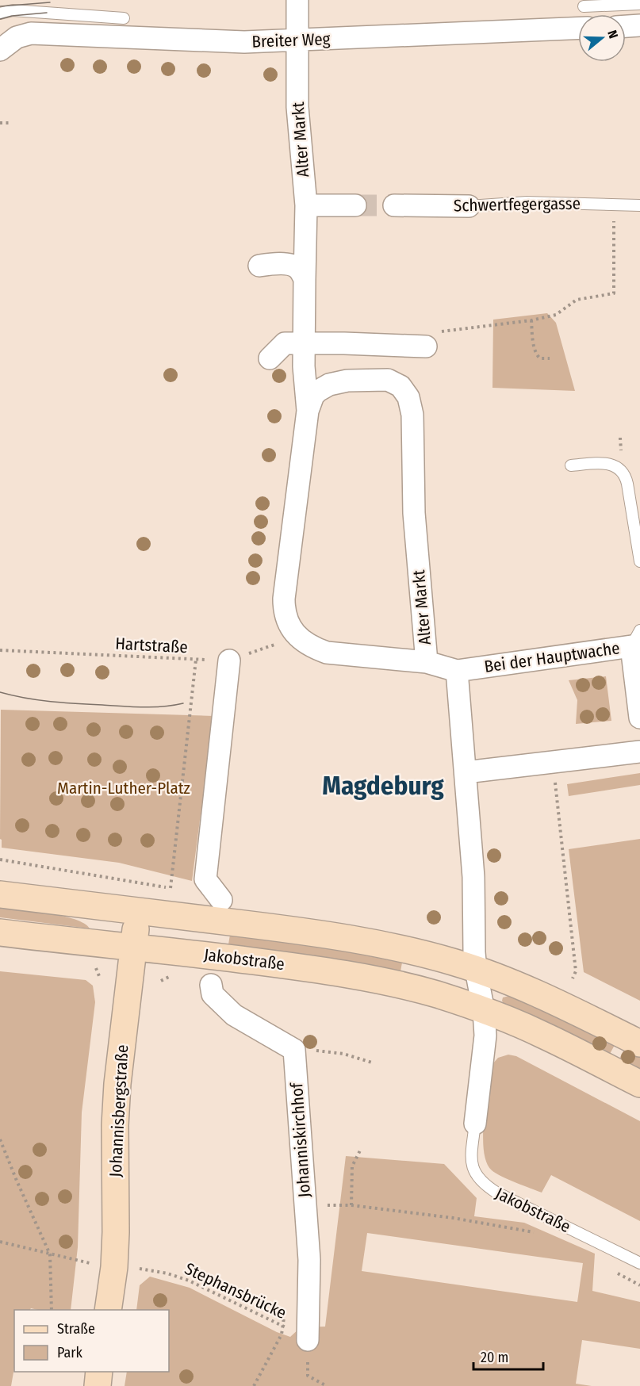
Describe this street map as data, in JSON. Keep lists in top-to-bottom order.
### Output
{
  "streets": {
    "street": [
      "Breiter Weg",
      "Alter Markt",
      "Schwertfegergasse",
      "Bei der Hauptwache",
      "Jakobstraße",
      "Johannisbergstraße",
      "Johanniskirchhof"
    ],
    "path": ["Hartstraße", "Stephansbrücke"]
  },
  "crossings": [
    ["Breiter Weg", "Alter Markt"],
    ["Alter Markt", "Hartstraße"],
    ["Alter Markt", "Bei der Hauptwache"],
    ["Jakobstraße", "Johannisbergstraße"]
  ],
  "districts": ["Magdeburg"],
  "parks": ["Martin-Luther-Platz"],
  "legend": ["Straße", "Park"],
  "scale_bar": "20 m",
  "north": "right"
}
